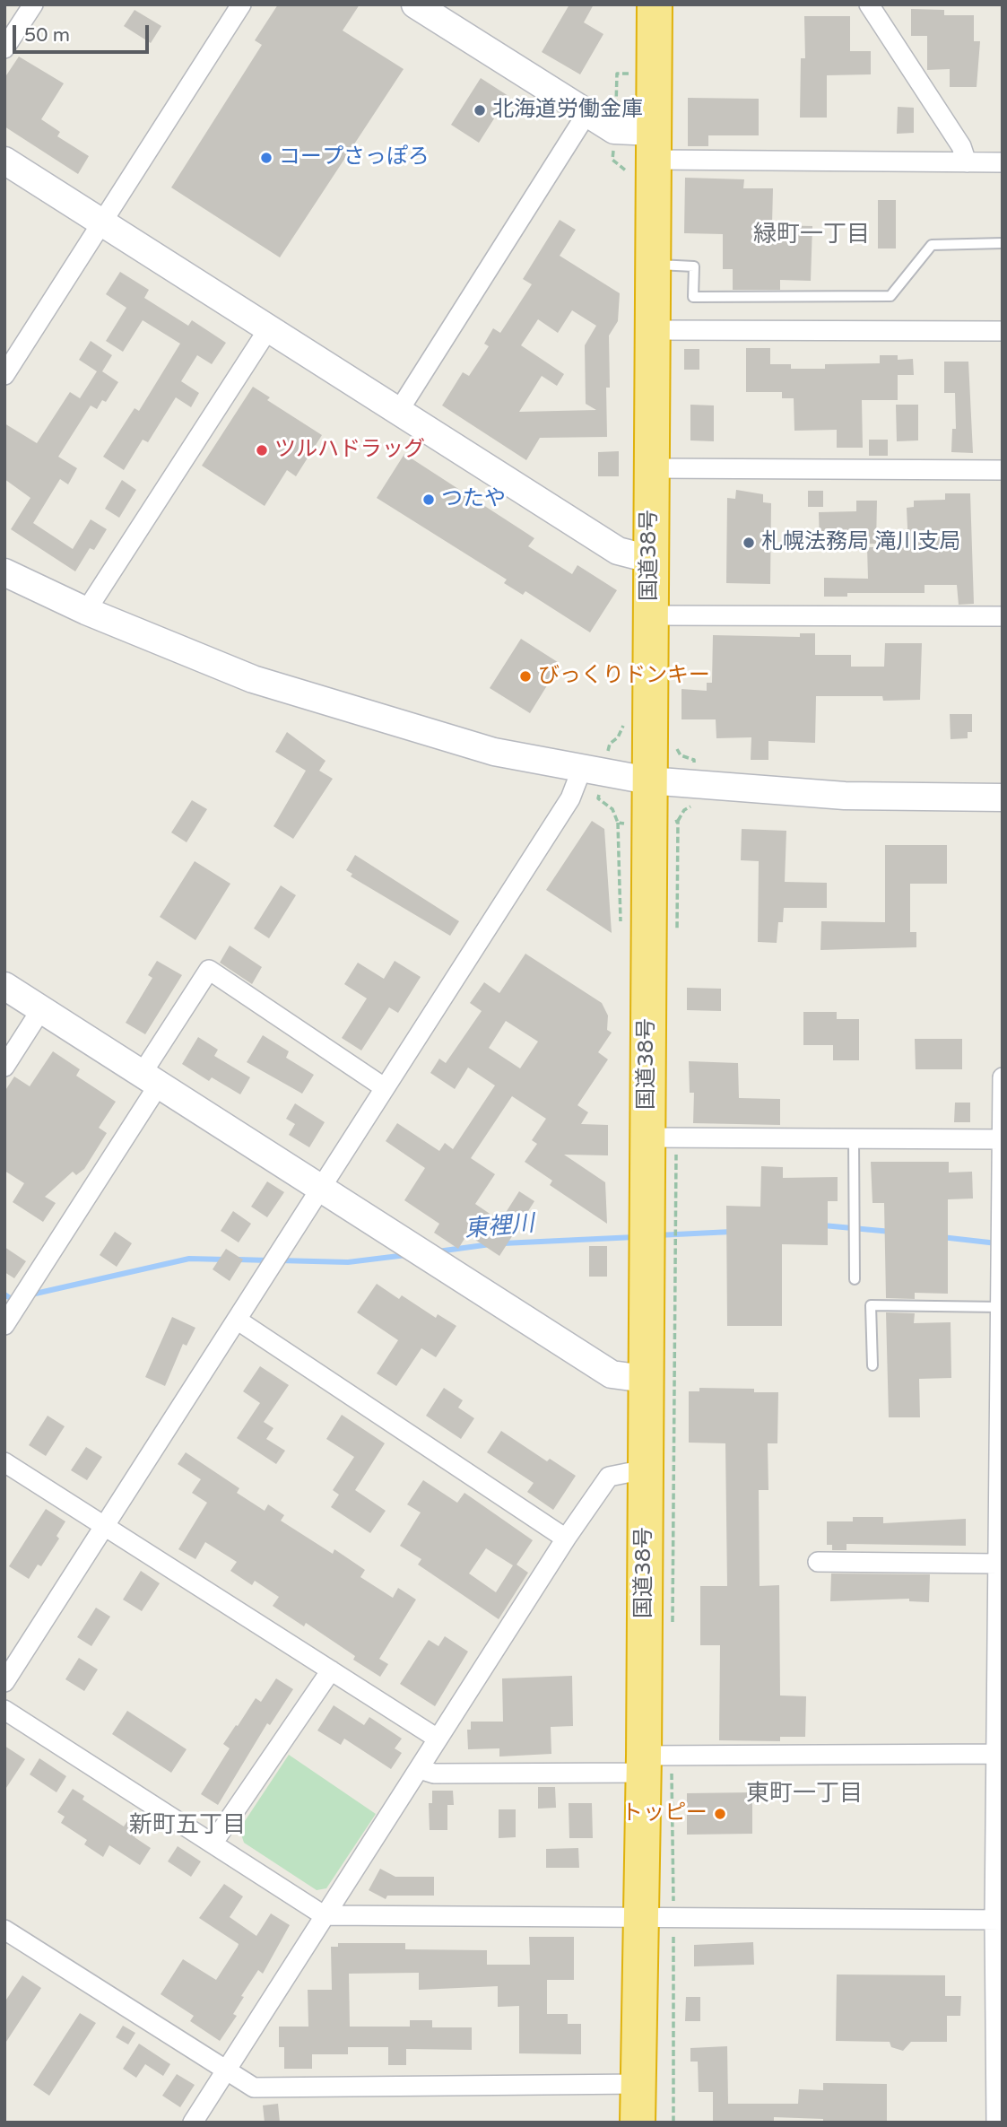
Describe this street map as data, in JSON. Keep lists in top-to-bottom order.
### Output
{
  "streets": {
    "highway": ["国道38号"]
  },
  "districts": ["緑町一丁目", "東町一丁目", "新町五丁目"],
  "water": ["東裡川"],
  "places": [
    "北海道労働金庫",
    "コープさっぽろ",
    "ツルハドラッグ",
    "つたや",
    "札幌法務局 滝川支局",
    "びっくりドンキー",
    "トッピー"
  ],
  "scale_bar": "50 m"
}
